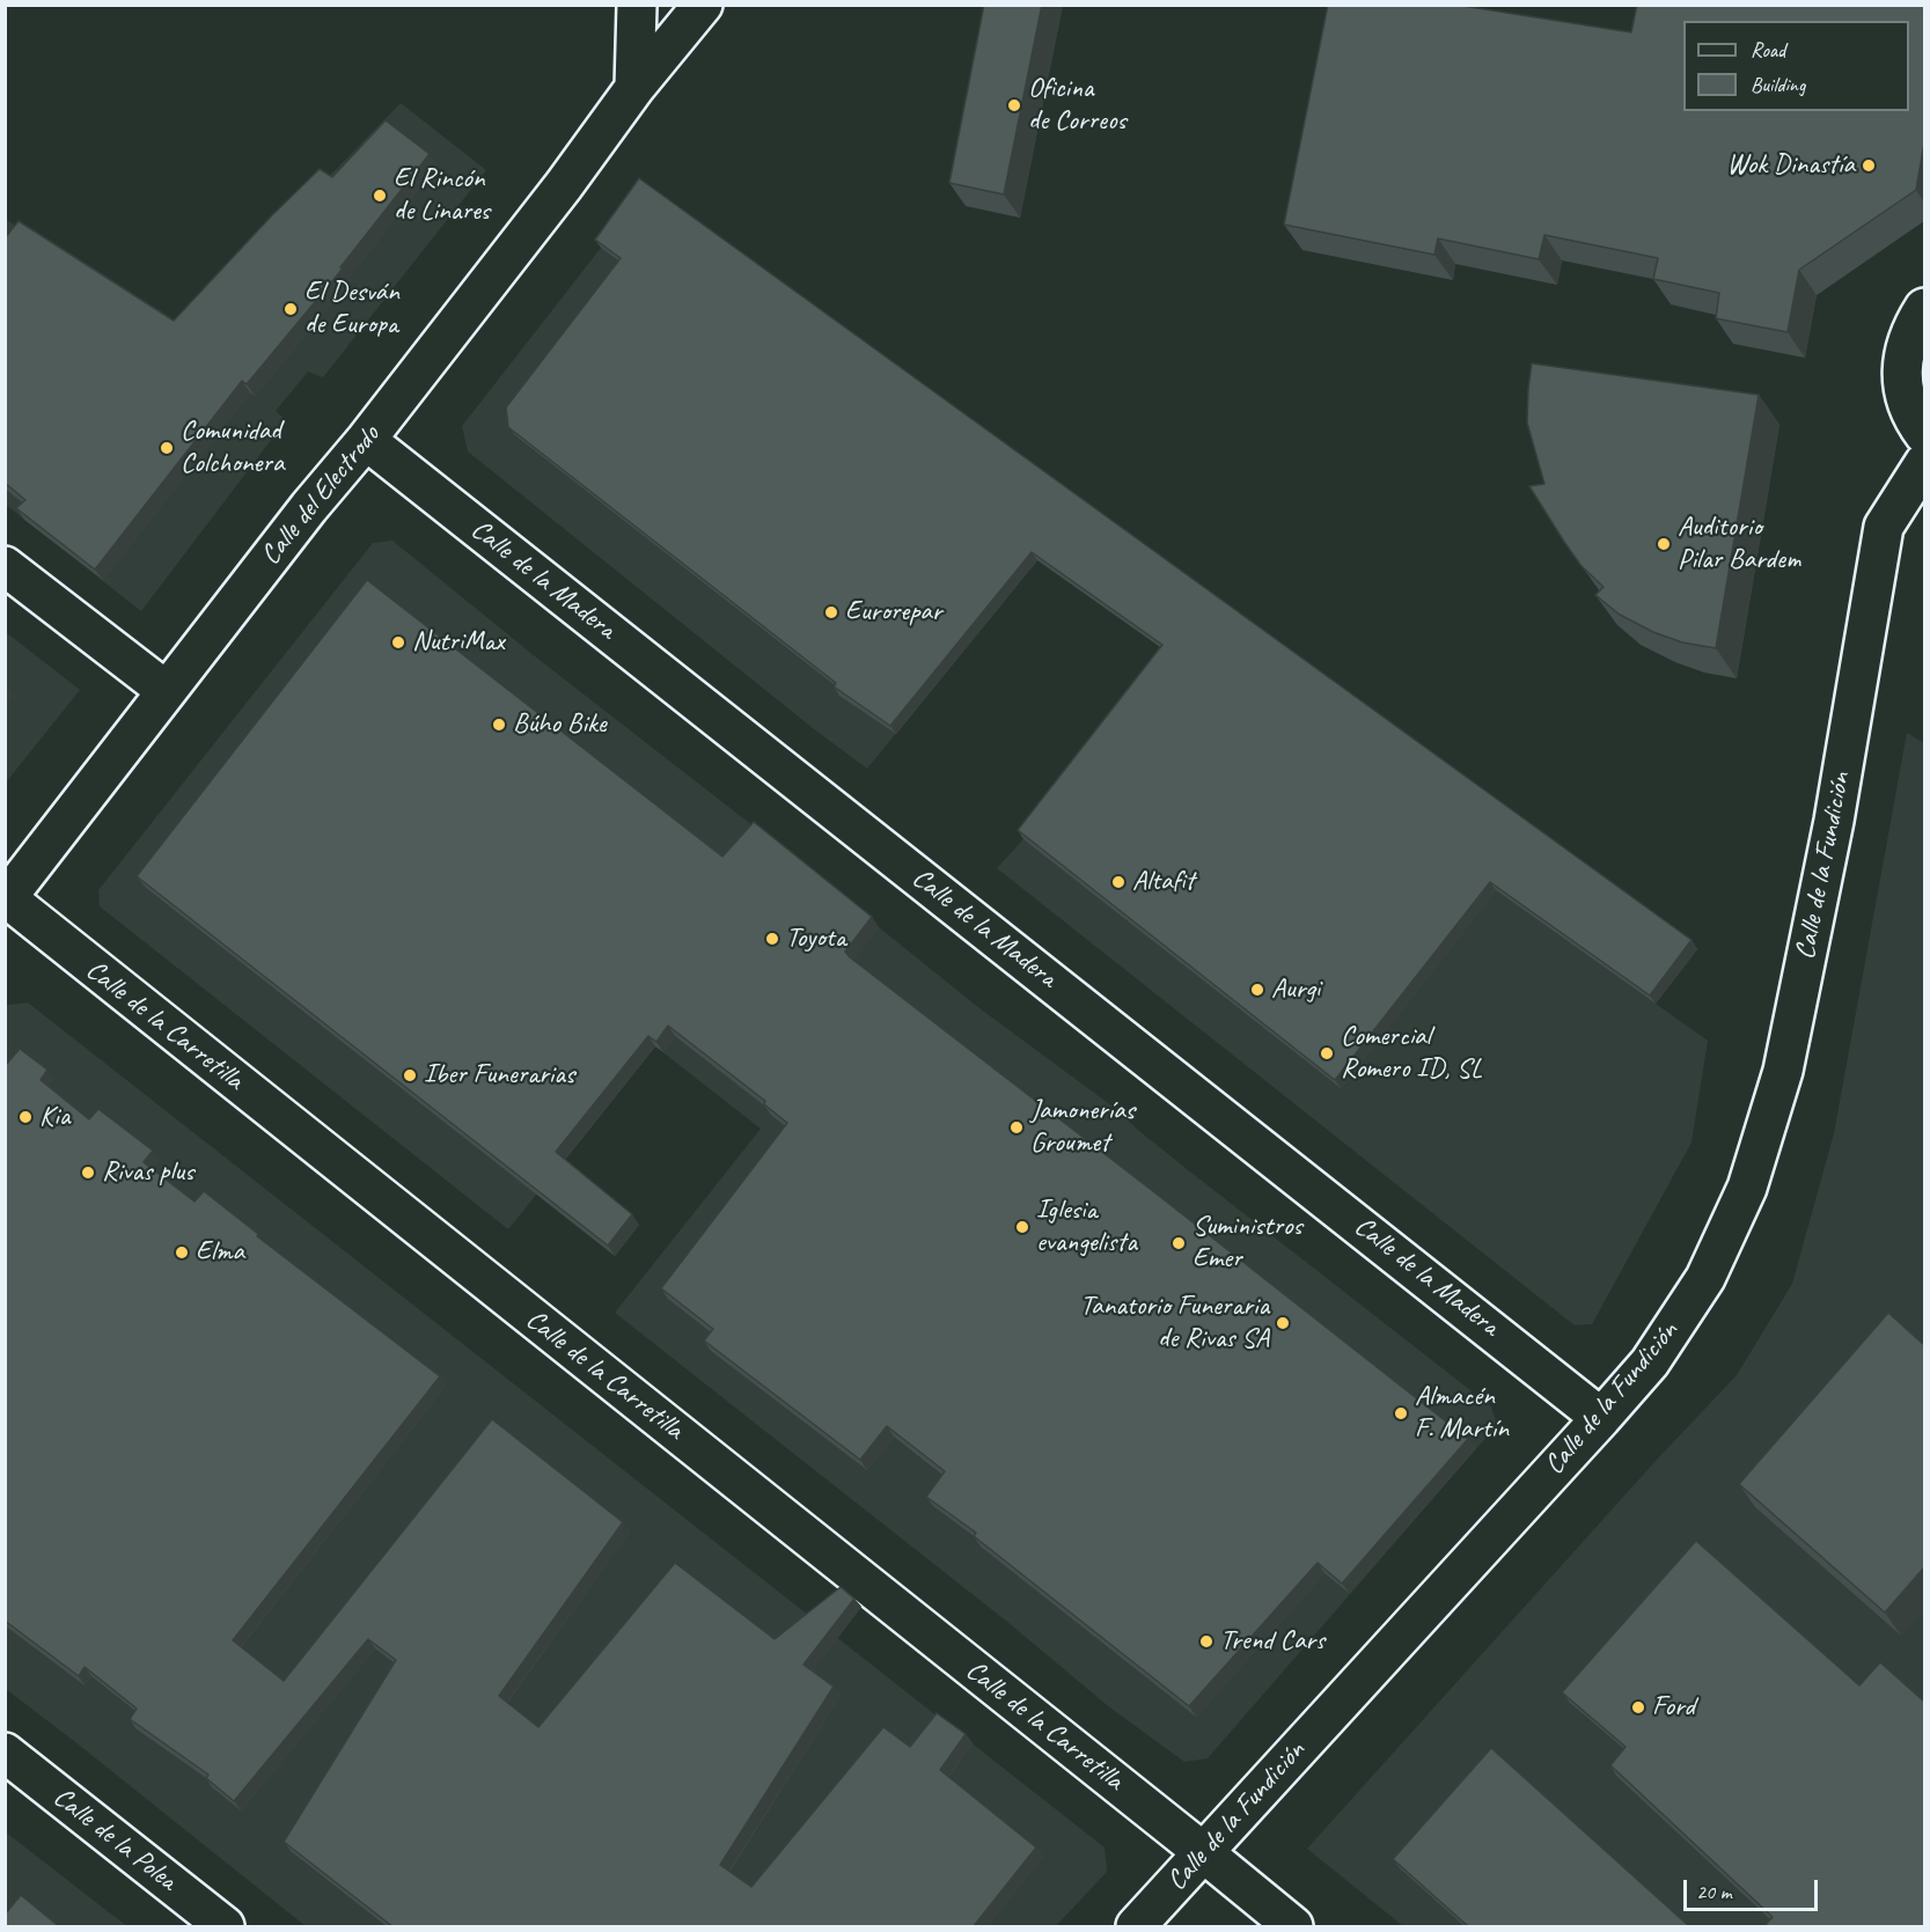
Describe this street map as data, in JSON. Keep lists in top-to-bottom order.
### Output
{
  "streets": {
    "street": [
      "Calle del Electrodo",
      "Calle de la Madera",
      "Calle de la Fundición",
      "Calle de la Carretilla",
      "Calle de la Polea"
    ]
  },
  "crossings": [
    ["Calle del Electrodo", "Calle de la Madera"],
    ["Calle del Electrodo", "Calle de la Carretilla"],
    ["Calle de la Madera", "Calle de la Fundición"],
    ["Calle de la Fundición", "Calle de la Carretilla"]
  ],
  "places": [
    "Oficina de Correos",
    "Wok Dinastía",
    "El Rincón de Linares",
    "El Desván de Europa",
    "Comunidad Colchonera",
    "Auditorio Pilar Bardem",
    "Eurorepar",
    "NutriMax",
    "Búho Bike",
    "Altafit",
    "Toyota",
    "Aurgi",
    "Comercial Romero ID, SL",
    "Iber Funerarias",
    "Kia",
    "Jamonerías Groumet",
    "Rivas plus",
    "Iglesia evangelista",
    "Suministros Emer",
    "Elma",
    "Tanatorio Funeraria de Rivas SA",
    "Almacén F. Martín",
    "Trend Cars",
    "Ford"
  ],
  "legend": ["Road", "Building"],
  "scale_bar": "20 m"
}
